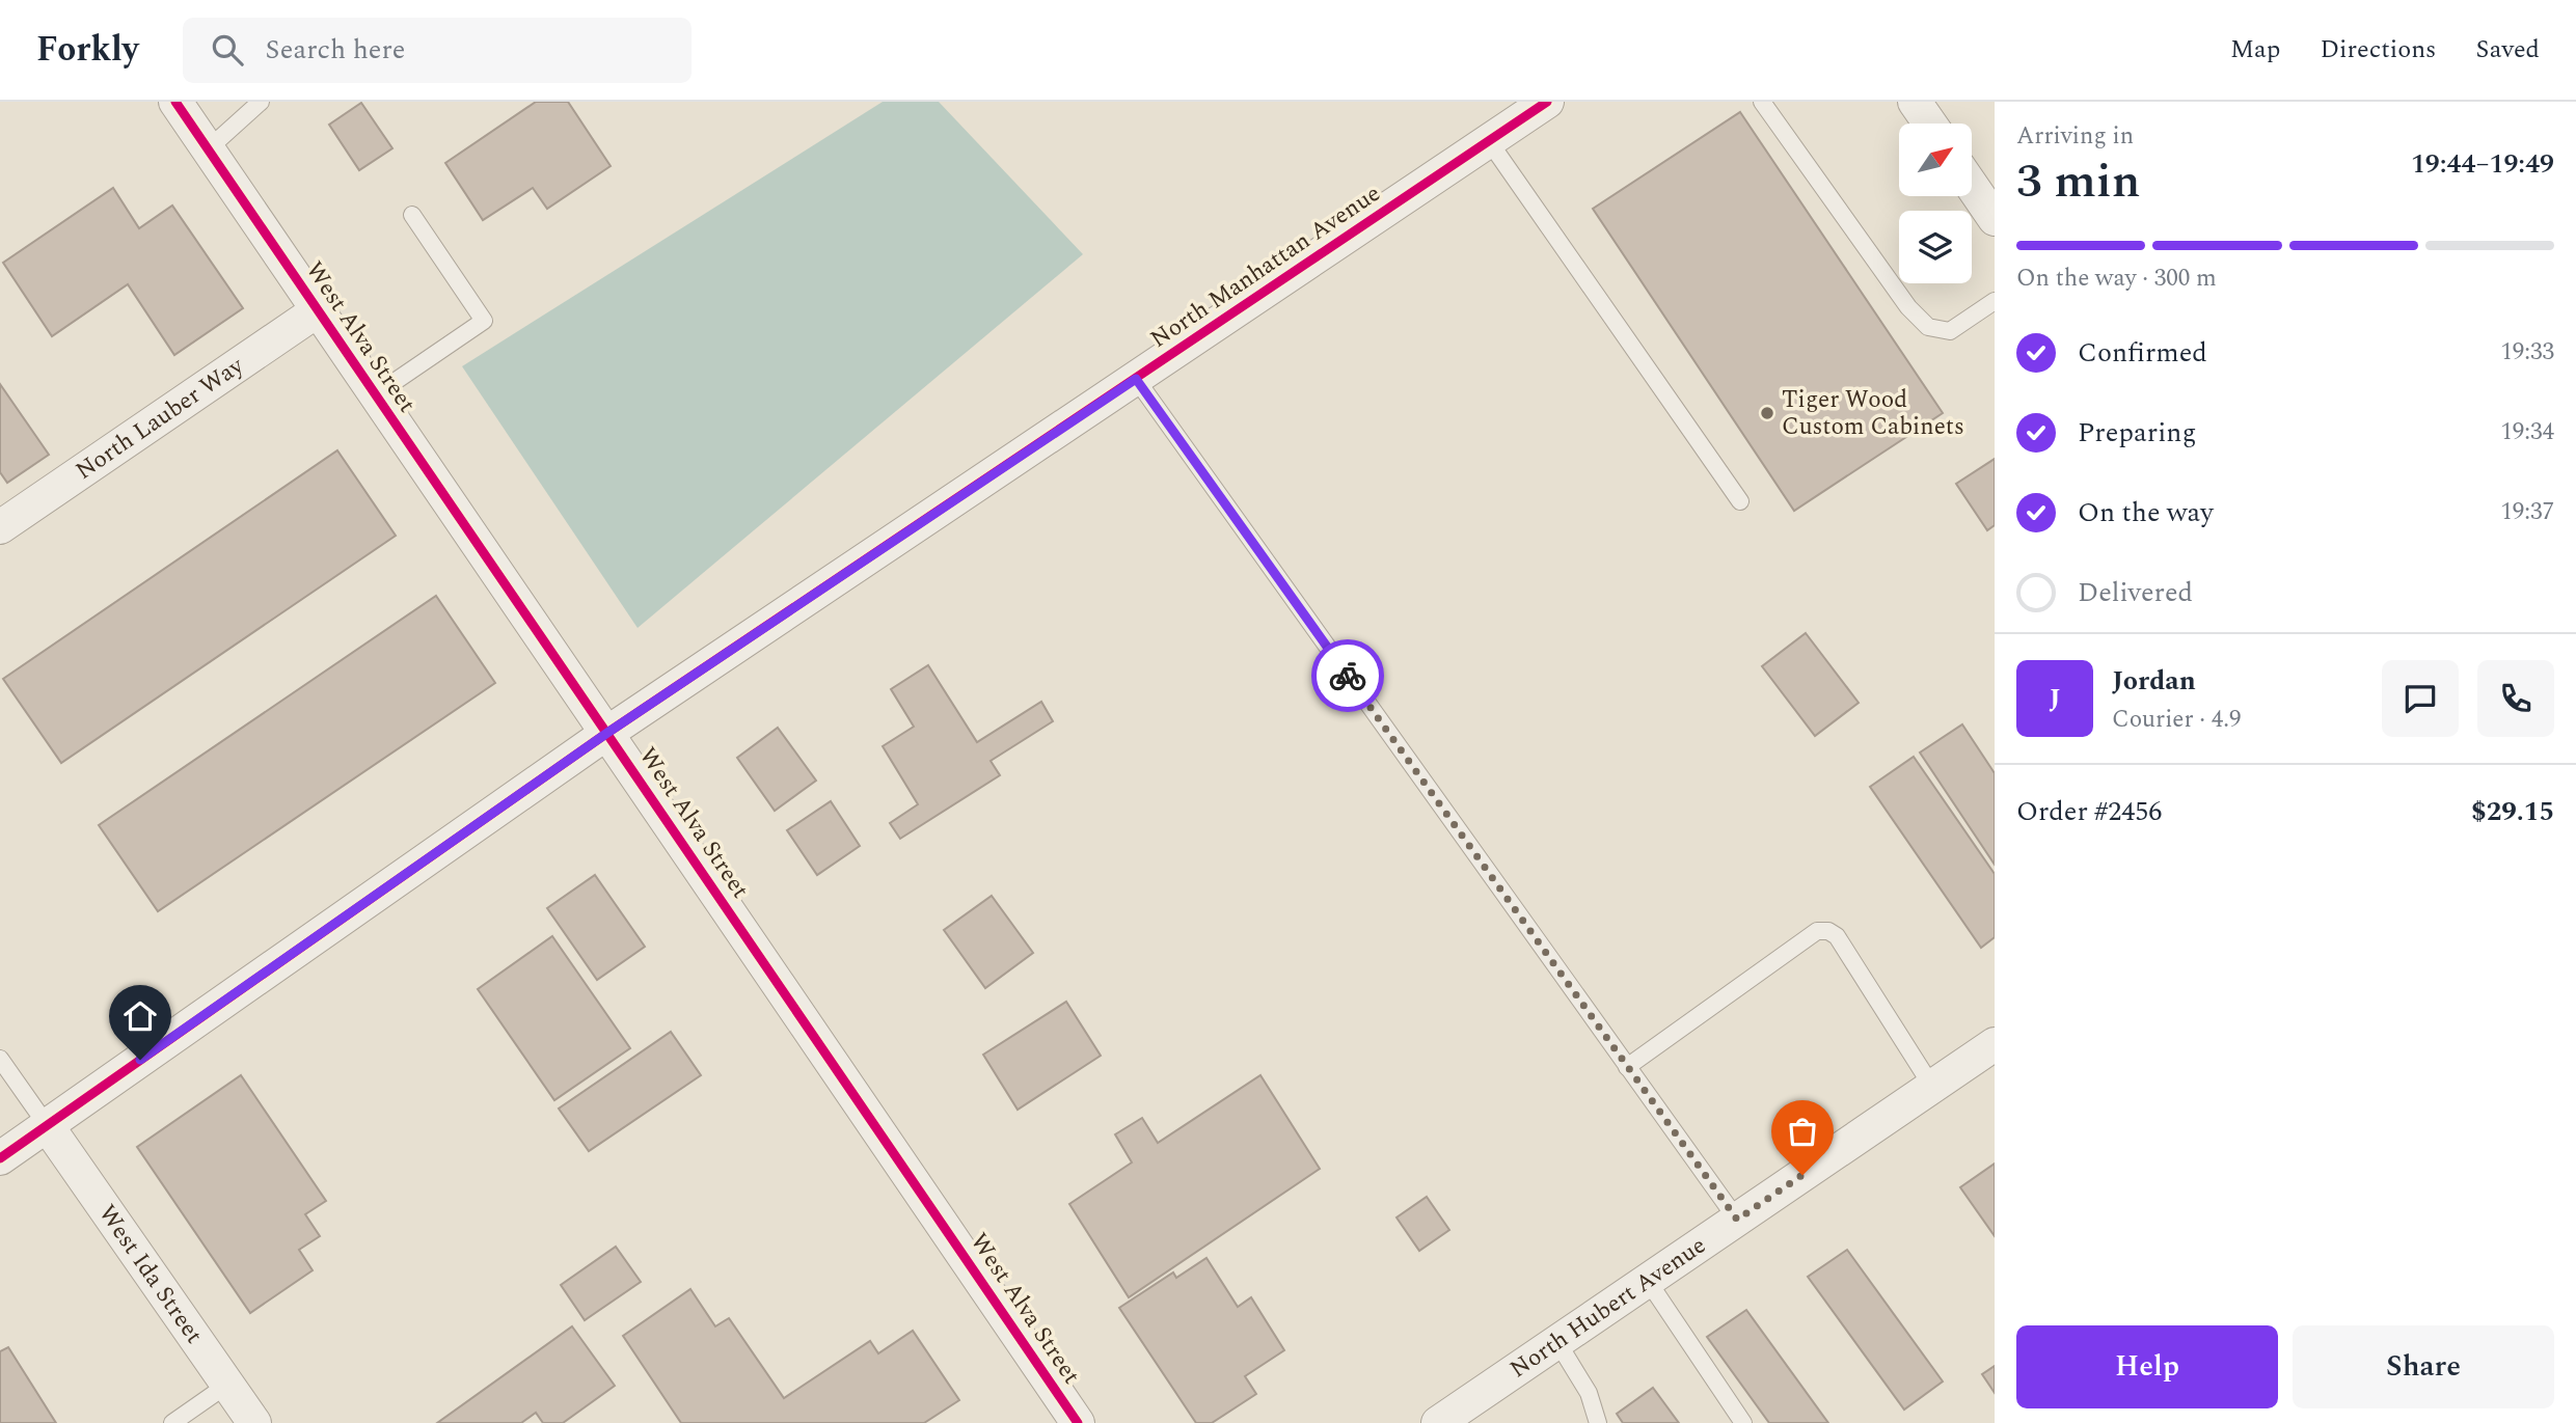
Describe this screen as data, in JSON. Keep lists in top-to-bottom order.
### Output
{
  "streets": {
    "street": [
      "North Manhattan Avenue",
      "West Alva Street",
      "North Lauber Way",
      "West Ida Street",
      "North Hubert Avenue"
    ]
  },
  "crossings": [
    ["North Manhattan Avenue", "West Alva Street"],
    ["North Manhattan Avenue", "West Ida Street"],
    ["West Alva Street", "North Lauber Way"]
  ],
  "places": ["Tiger Wood Custom Cabinets"],
  "north": "top right",
  "page": {
    "header": "Forkly",
    "search": "Search here",
    "nav": ["Map", "Directions", "Saved"],
    "heading": ["3 min", "Arriving in", "19:44–19:49"],
    "panel": [
      "Jordan",
      "Courier · 4.9",
      "Order #2456",
      "$29.15"
    ],
    "bar": "On the way · 300 m",
    "list": [
      ["Confirmed", "19:33"],
      ["Preparing", "19:34"],
      ["On the way", "19:37"],
      "Delivered"
    ],
    "round": "J",
    "buttons": ["Help", "Share"]
  }
}
